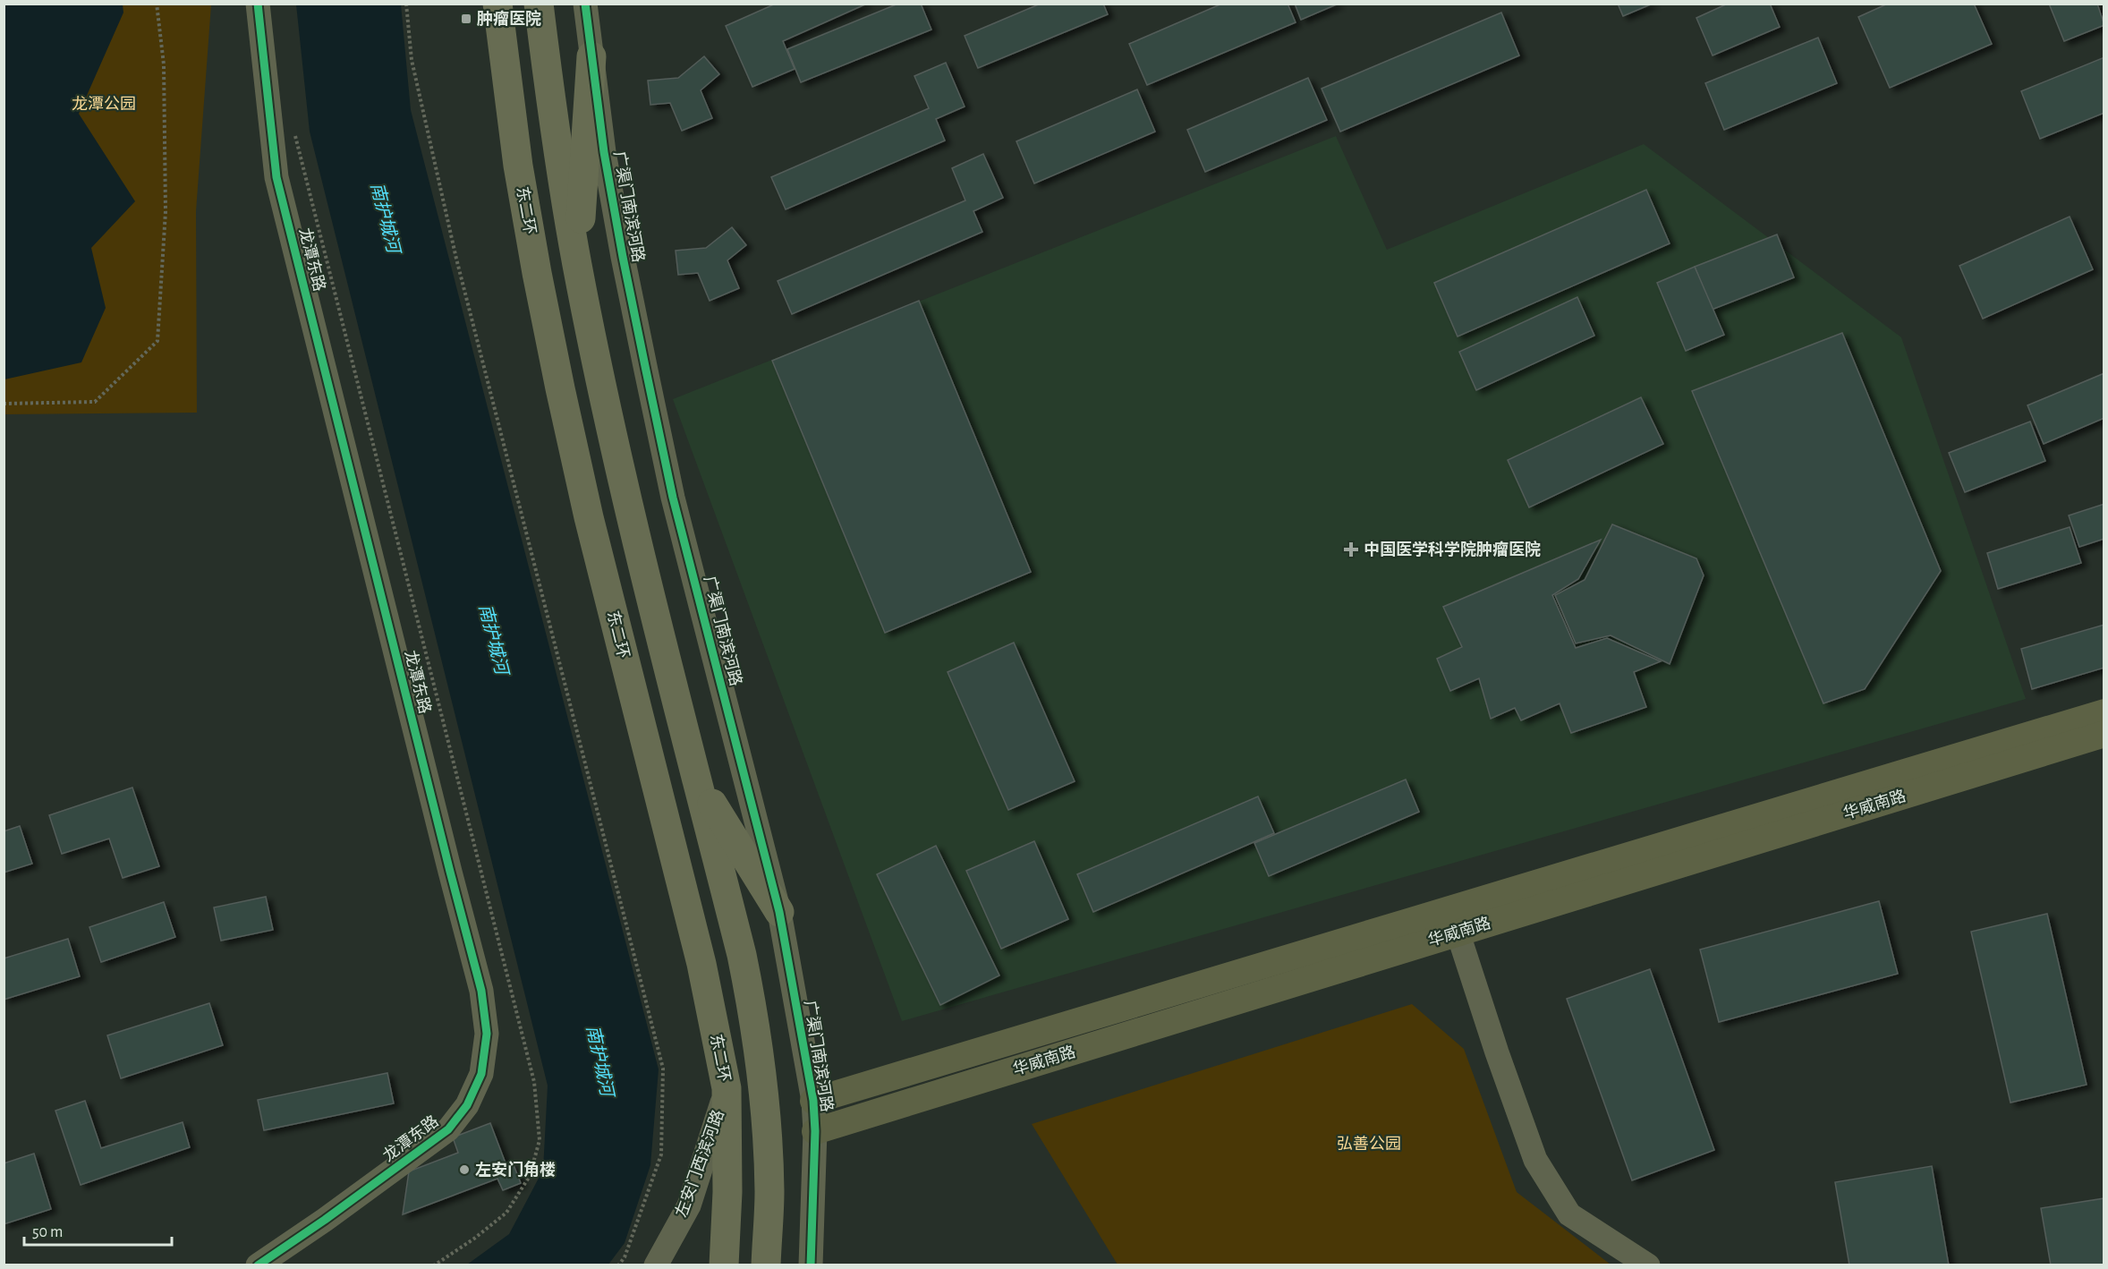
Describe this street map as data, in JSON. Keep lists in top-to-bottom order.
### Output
{
  "streets": {
    "highway": ["东二环"],
    "main road": ["华威南路"],
    "street": ["广渠门南滨河路", "龙潭东路", "左安门西滨河路"]
  },
  "crossings": [
    ["广渠门南滨河路", "华威南路"],
    ["东二环", "左安门西滨河路"]
  ],
  "water": ["南护城河"],
  "parks": ["龙潭公园", "弘善公园"],
  "places": {
    "transit": ["肿瘤医院"],
    "health": ["中国医学科学院肿瘤医院"],
    "other": ["左安门角楼"]
  },
  "scale_bar": "50 m"
}
